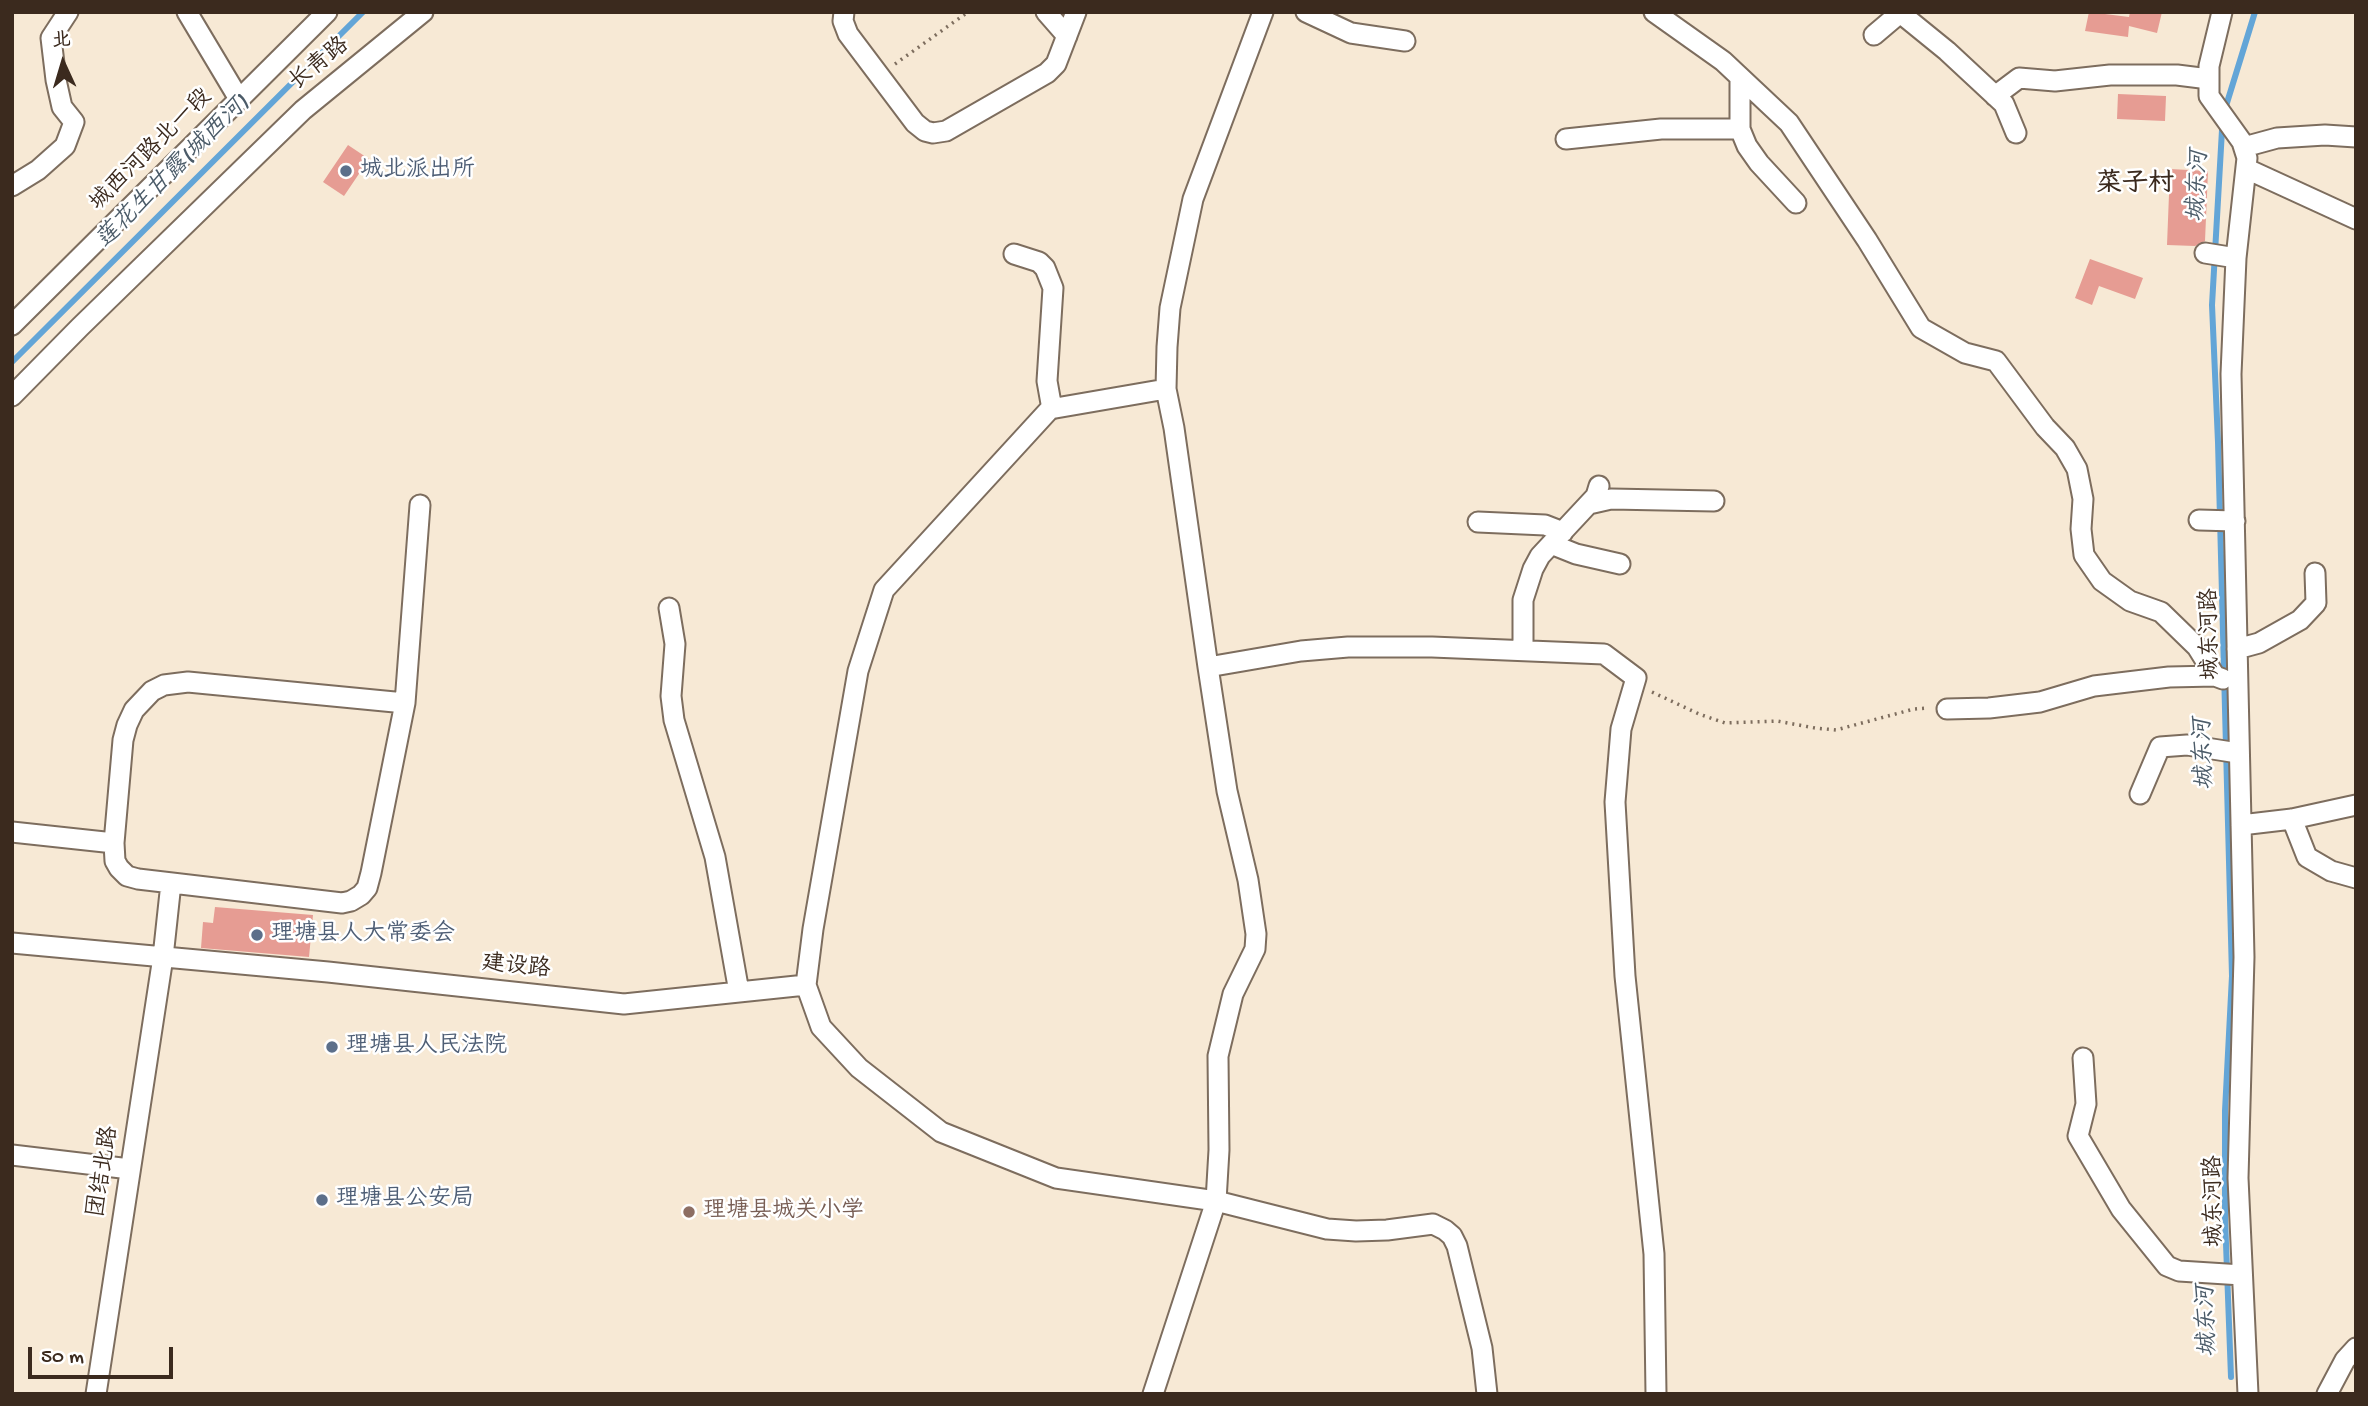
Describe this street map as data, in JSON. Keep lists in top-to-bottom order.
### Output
{
  "streets": {
    "street": [
      "长青路",
      "城西河路北一段",
      "城东河路",
      "建设路",
      "团结北路"
    ]
  },
  "crossings": [
    ["建设路", "团结北路"]
  ],
  "districts": ["菜子村"],
  "water": ["莲花生甘露(城西河)", "城东河"],
  "places": [
    "城北派出所",
    "理塘县人大常委会",
    "理塘县人民法院",
    "理塘县公安局",
    "理塘县城关小学"
  ],
  "scale_bar": "50 m",
  "north": "top"
}
